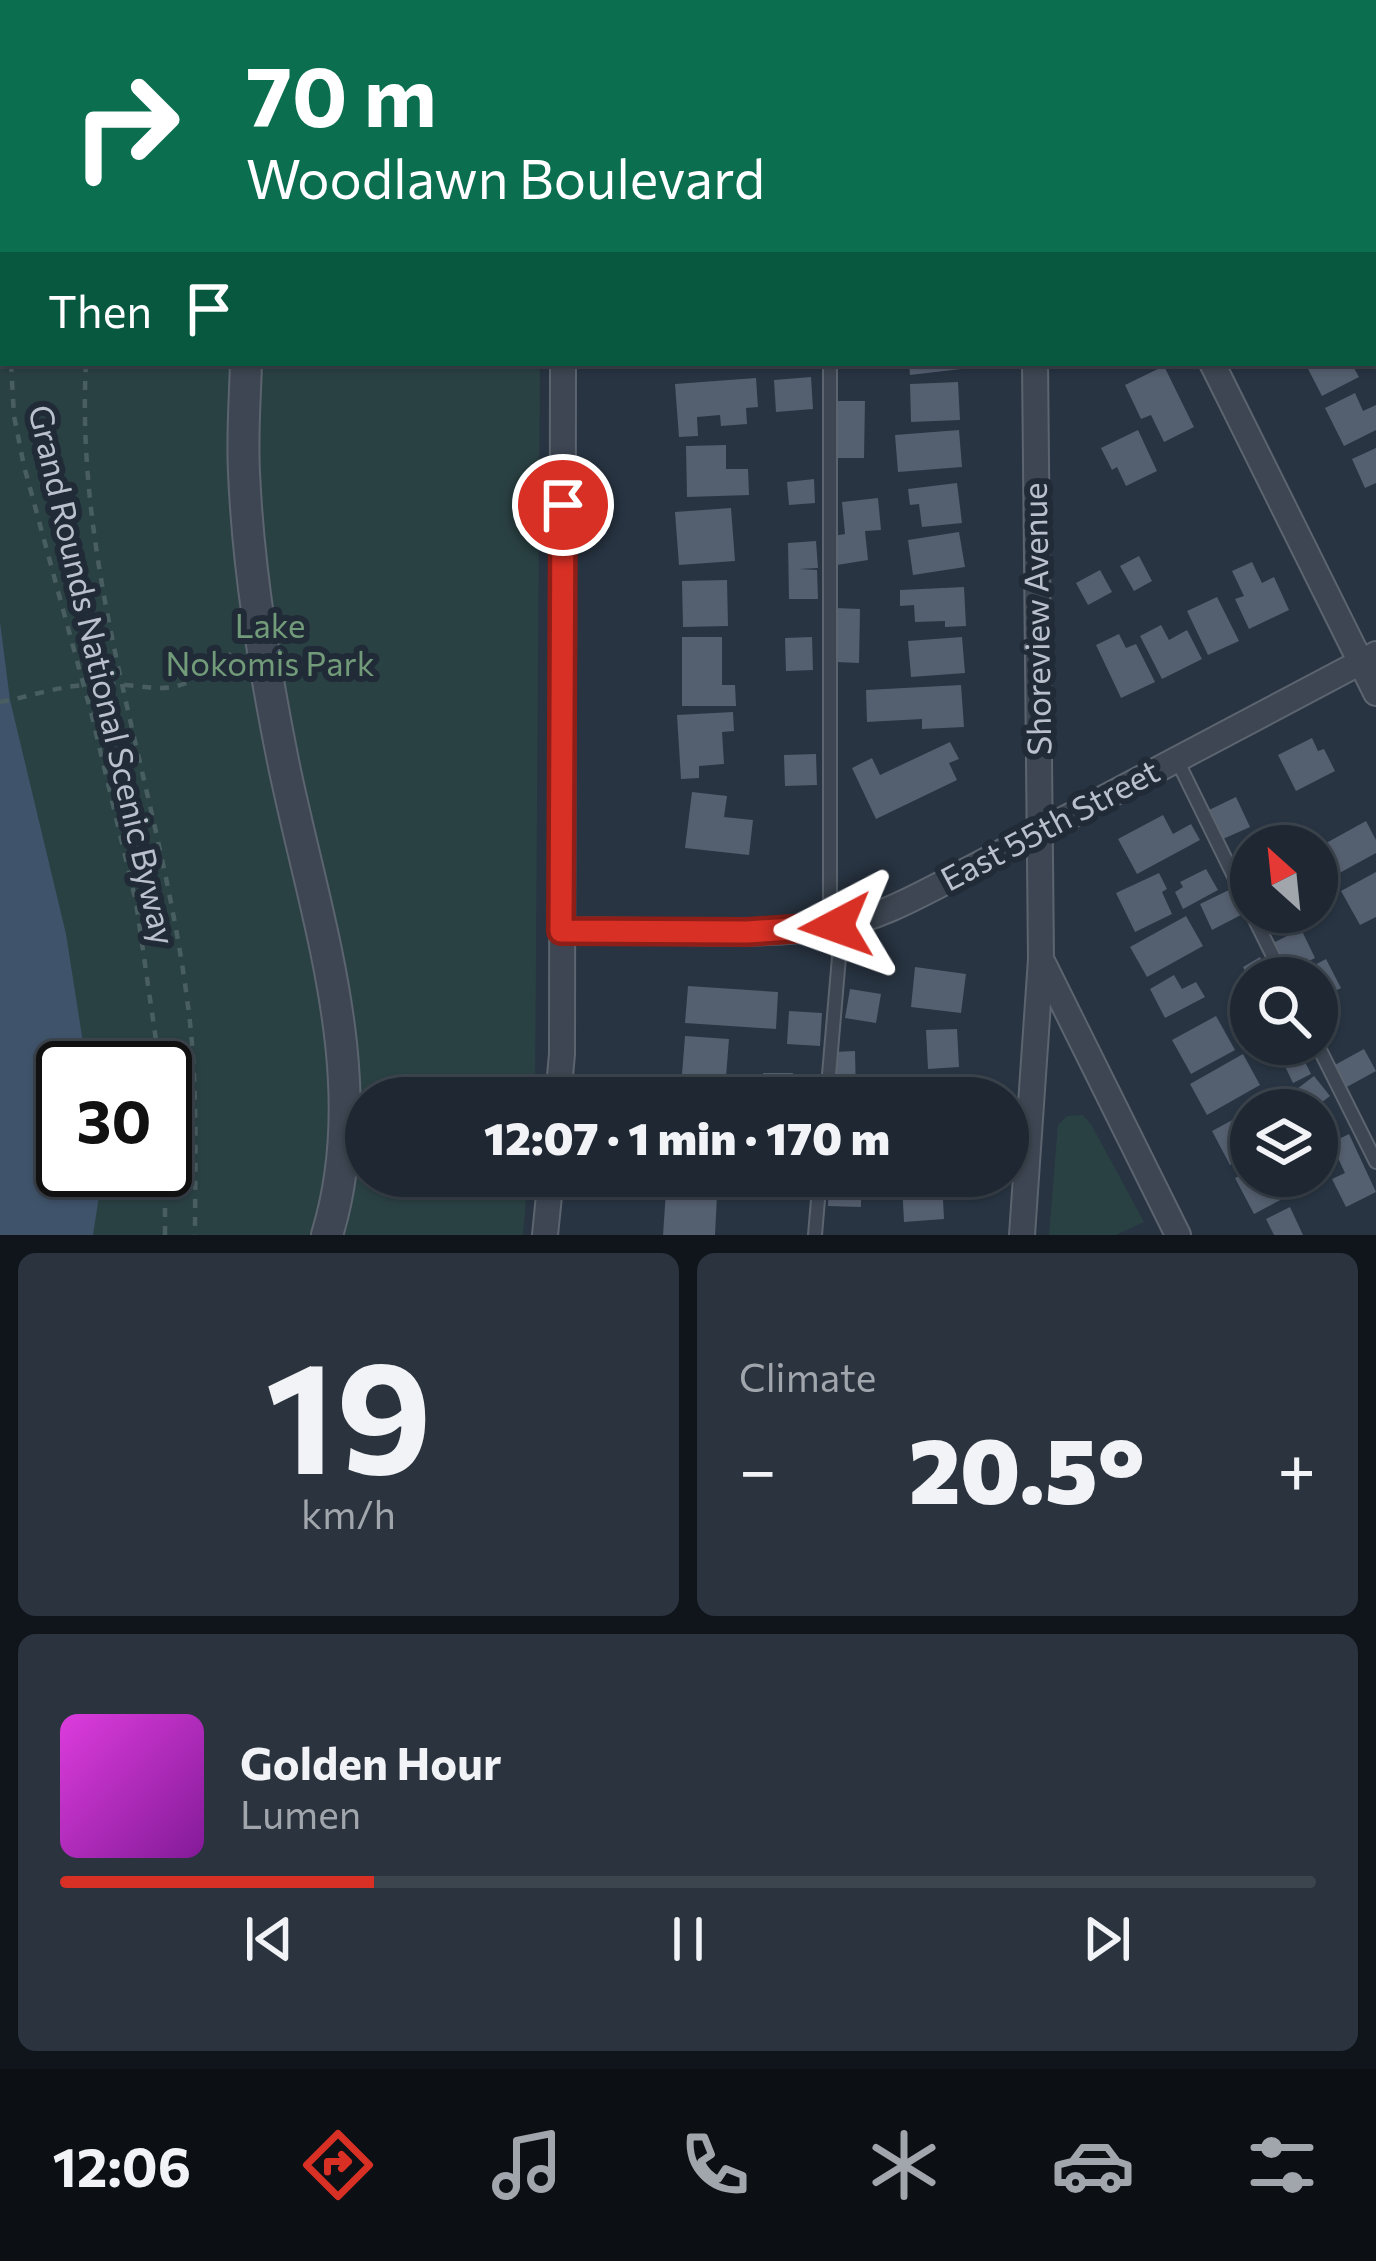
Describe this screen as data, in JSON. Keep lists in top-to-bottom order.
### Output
{
  "streets": {
    "street": ["Shoreview Avenue", "East 55th Street"],
    "path": ["Grand Rounds National Scenic Byway"]
  },
  "crossings": [
    ["Shoreview Avenue", "East 55th Street"]
  ],
  "parks": ["Lake Nokomis Park"],
  "north": "top left",
  "page": {
    "turn": ["70 m", "Woodlawn Boulevard"],
    "then": "Then",
    "limit": "30",
    "trip": "12:07 · 1 min · 170 m",
    "tile": [
      ["19", "km/h"],
      "Climate"
    ],
    "heat": ["−", "20.5°", "+"],
    "song": ["Golden Hour", "Lumen"],
    "tabs": "12:06"
  }
}
